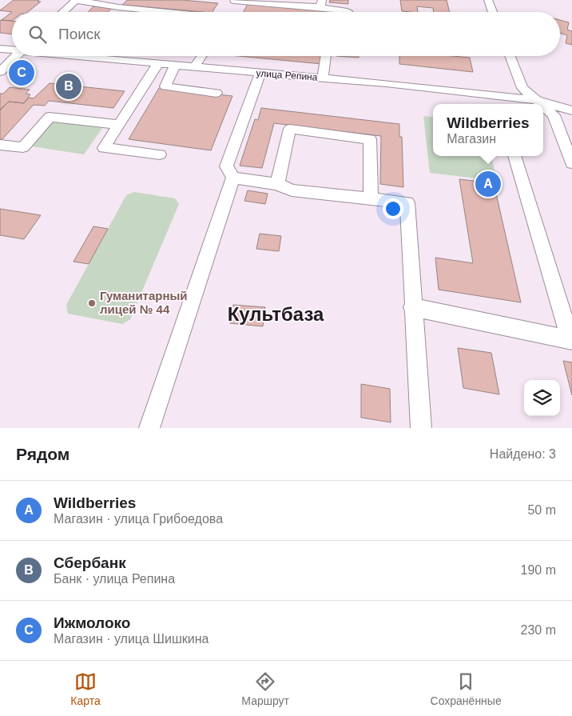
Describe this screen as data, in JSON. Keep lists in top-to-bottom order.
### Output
{
  "streets": {
    "street": ["улица Репина"]
  },
  "districts": ["Культбаза"],
  "places": ["Гуманитарный лицей № 44"],
  "page": {
    "search": "Поиск",
    "pins": ["C", "B", "A"],
    "popup": ["Wildberries", "Магазин"],
    "heading": ["Рядом", "Найдено: 3"],
    "list": [
      {
        "mark": "A",
        "name": "Wildberries",
        "note": "Магазин · улица Грибоедова",
        "value": "50 m"
      },
      {
        "mark": "B",
        "name": "Сбербанк",
        "note": "Банк · улица Репина",
        "value": "190 m"
      },
      {
        "mark": "C",
        "name": "Ижмолоко",
        "note": "Магазин · улица Шишкина",
        "value": "230 m"
      }
    ],
    "nav": ["Карта", "Маршрут", "Сохранённые"]
  }
}
